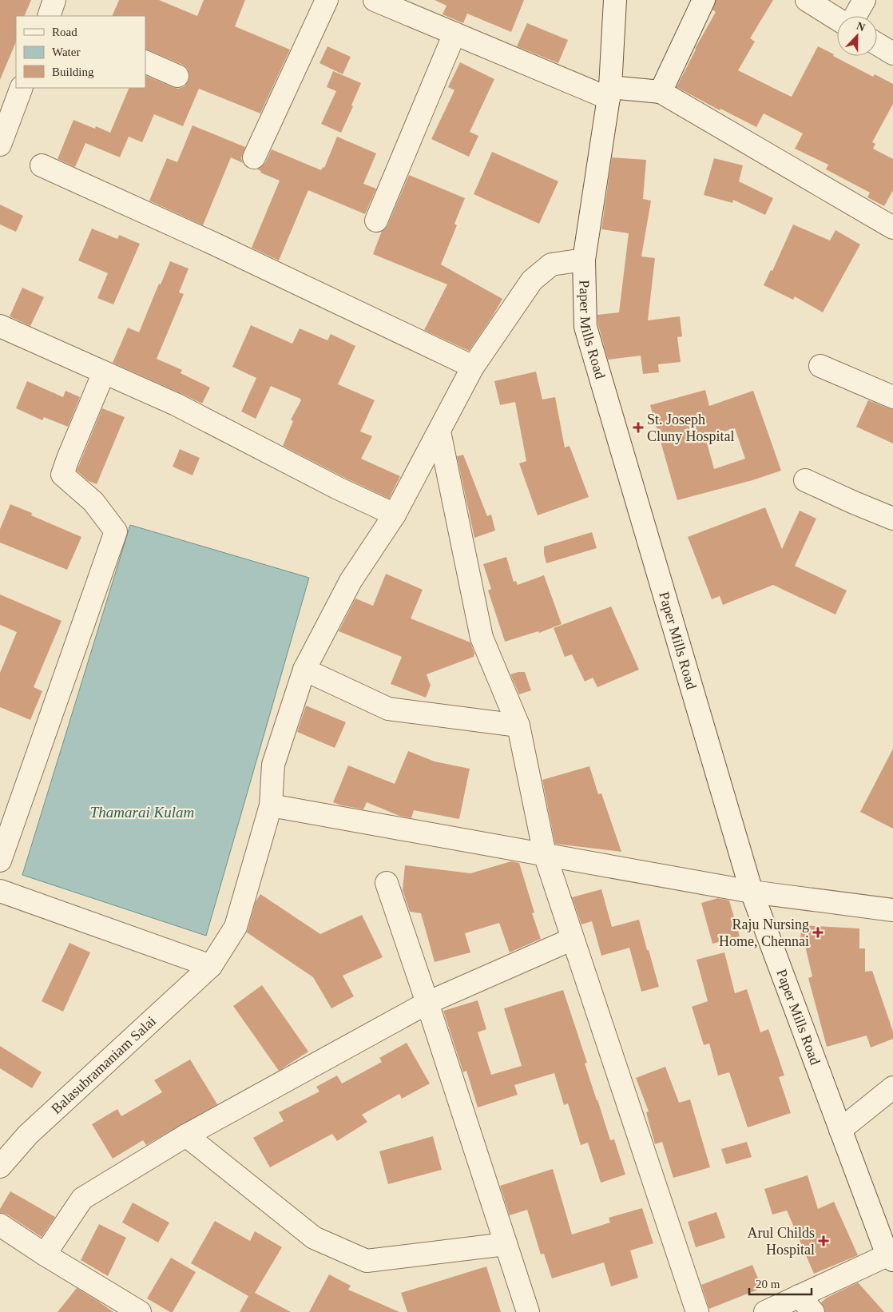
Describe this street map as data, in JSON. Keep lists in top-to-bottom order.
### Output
{
  "streets": {
    "street": ["Paper Mills Road", "Balasubramaniam Salai"]
  },
  "crossings": [
    ["Paper Mills Road", "Balasubramaniam Salai"]
  ],
  "water": ["Thamarai Kulam"],
  "places": {
    "health": ["St. Joseph Cluny Hospital", "Raju Nursing Home, Chennai", "Arul Childs Hospital"]
  },
  "legend": ["Road", "Water", "Building"],
  "scale_bar": "20 m",
  "north": "top"
}
